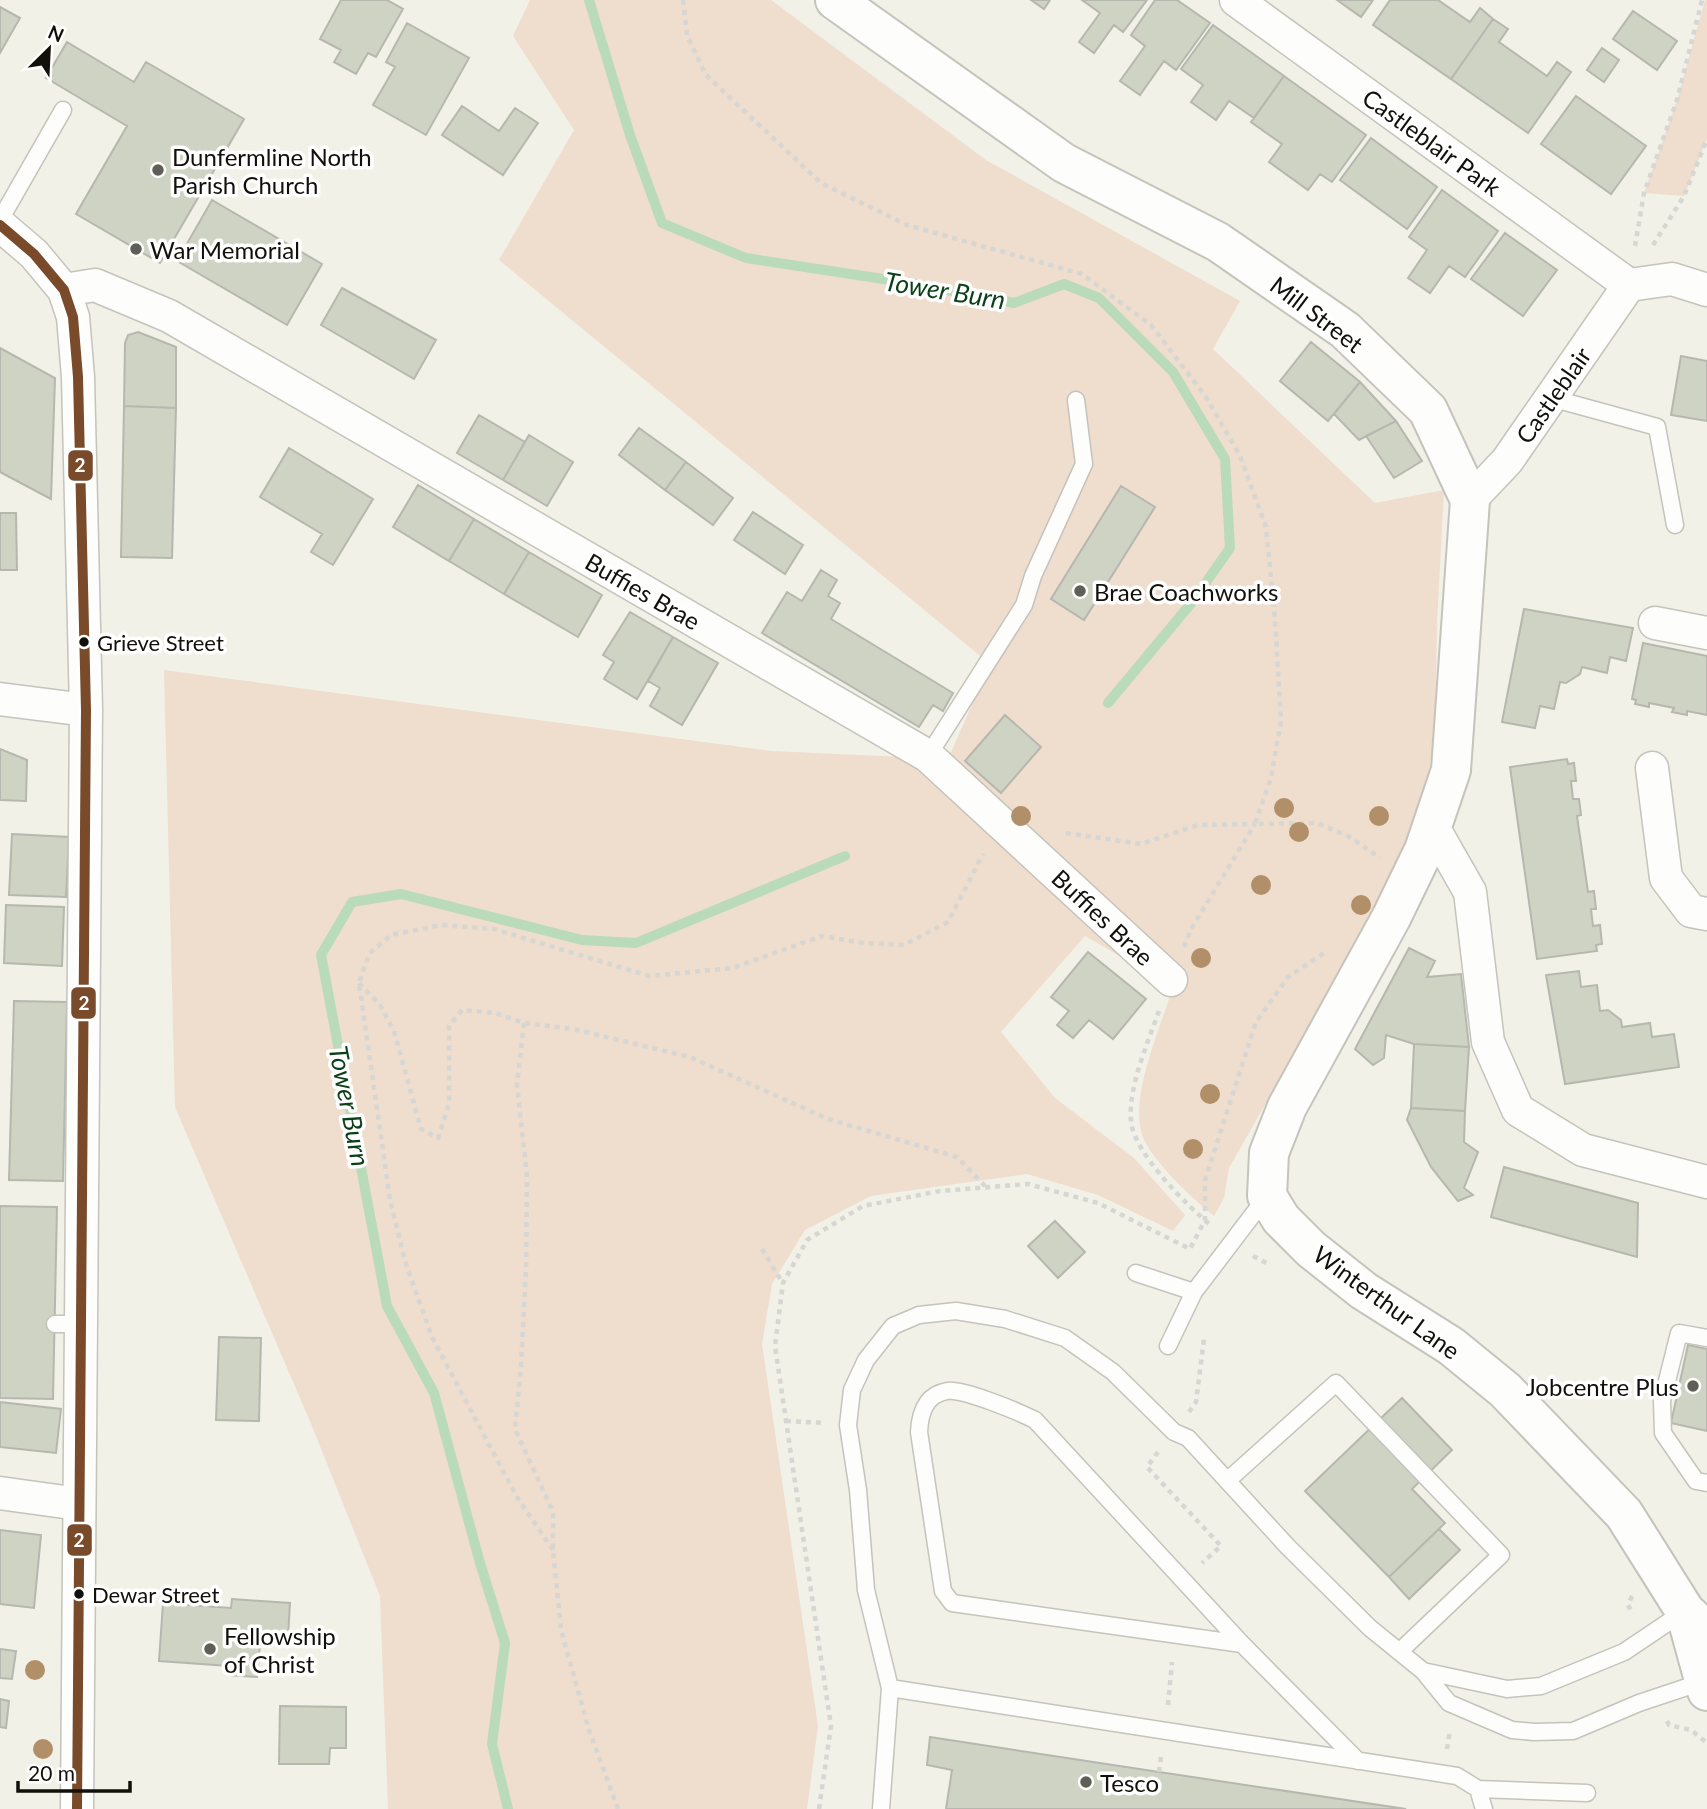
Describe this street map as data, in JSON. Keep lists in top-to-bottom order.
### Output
{
  "streets": {
    "street": [
      "Castleblair Park",
      "Mill Street",
      "Castleblair",
      "Buffies Brae",
      "Winterthur Lane"
    ]
  },
  "crossings": [
    ["Castleblair Park", "Castleblair"],
    ["Mill Street", "Castleblair"]
  ],
  "water": ["Tower Burn"],
  "places": [
    "Dunfermline North Parish Church",
    "War Memorial",
    "Brae Coachworks",
    "Grieve Street",
    "Jobcentre Plus",
    "Dewar Street",
    "Fellowship of Christ",
    "Tesco"
  ],
  "lines": ["transit line 2"],
  "scale_bar": "20 m",
  "north": "top right"
}
